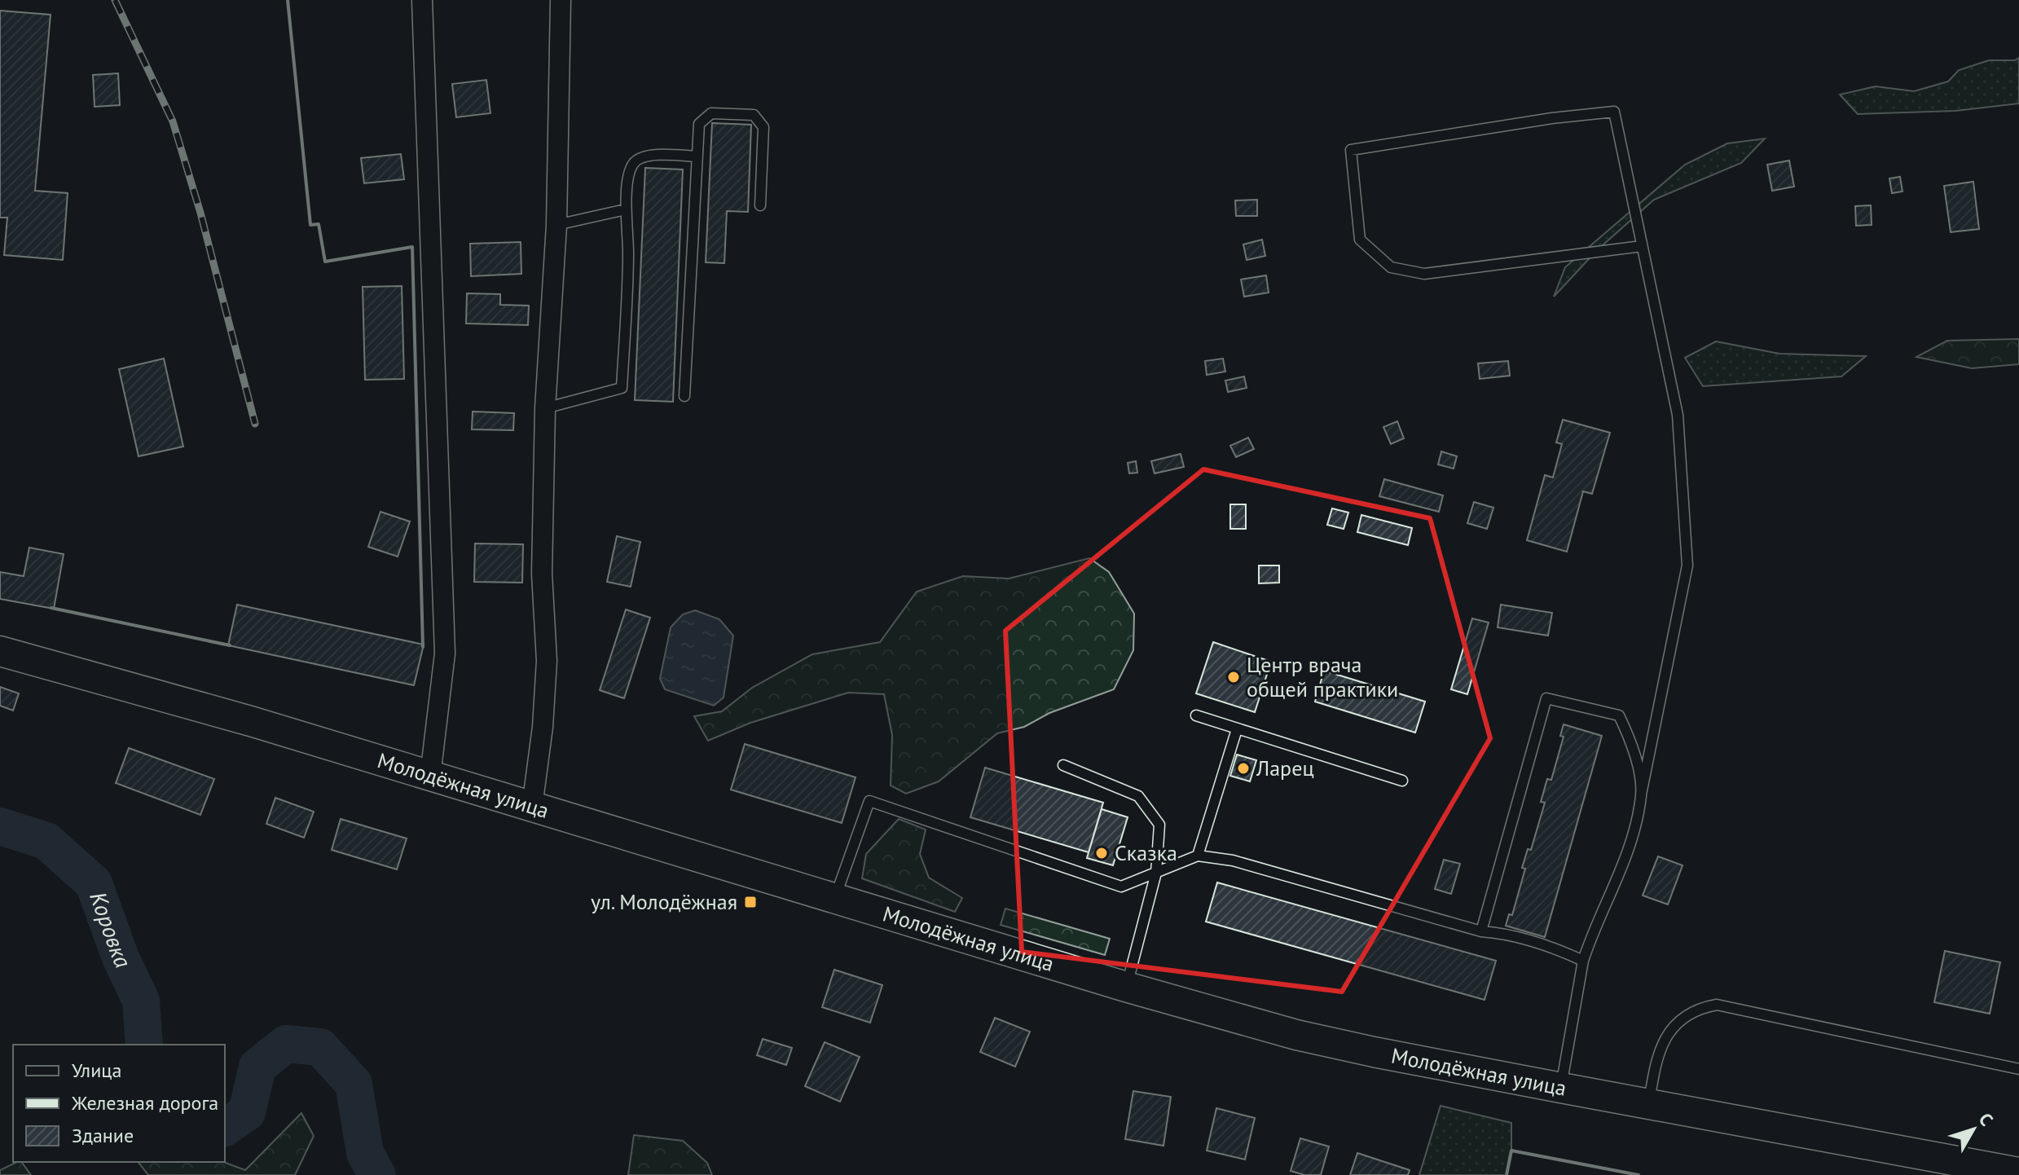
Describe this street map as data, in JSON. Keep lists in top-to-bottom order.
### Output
{
  "streets": {
    "main road": ["Молодёжная улица"]
  },
  "water": ["Коровка"],
  "places": {
    "other": ["Центр врача общей практики", "Ларец", "Сказка"],
    "transit": ["ул. Молодёжная"]
  },
  "legend": ["Улица", "Железная дорога", "Здание"],
  "north": "top right"
}
